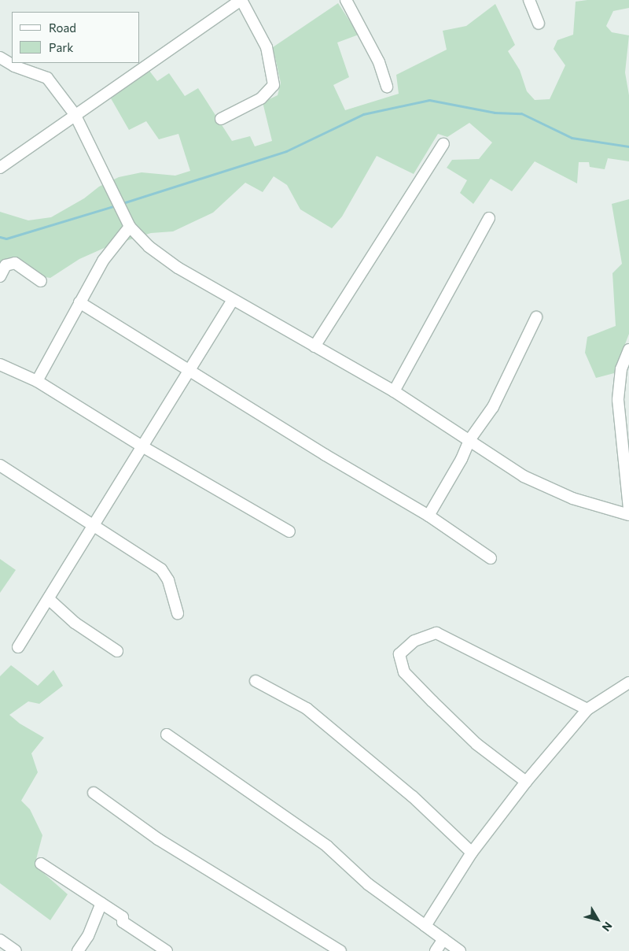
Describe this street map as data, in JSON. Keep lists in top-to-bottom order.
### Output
{
  "legend": ["Road", "Park"],
  "north": "bottom right"
}
